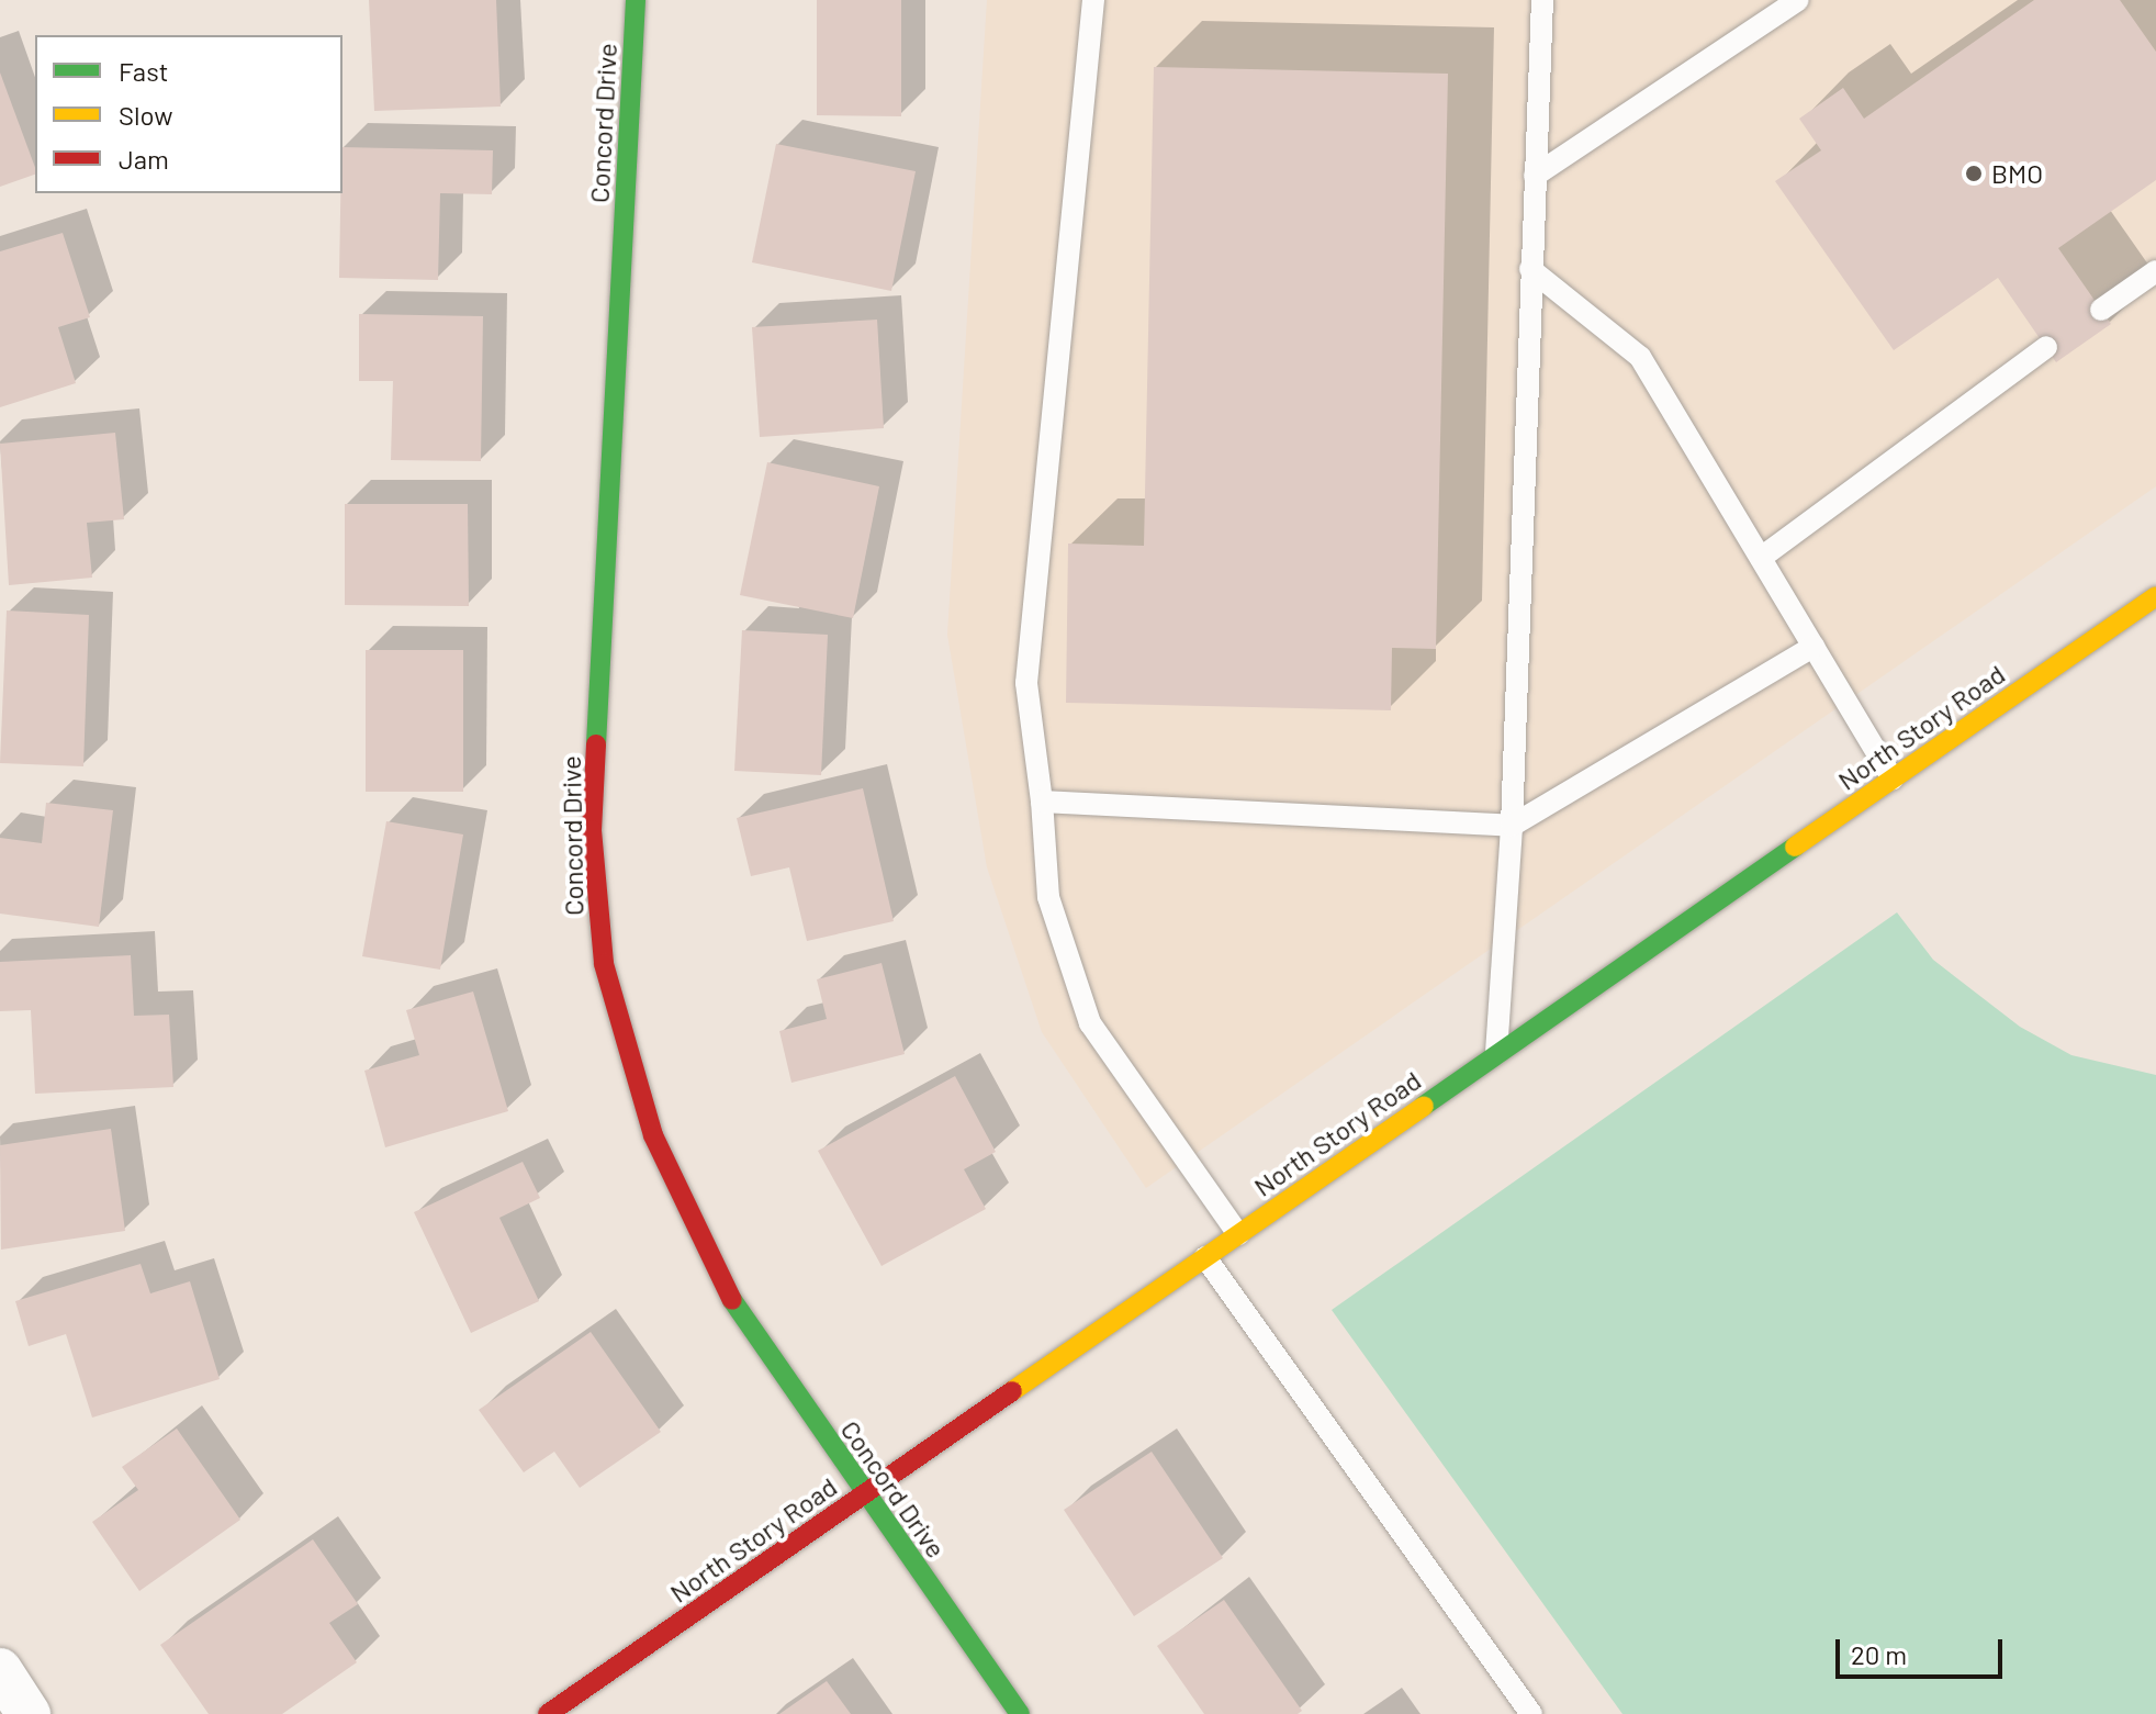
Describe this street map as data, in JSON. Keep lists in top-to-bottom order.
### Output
{
  "streets": {
    "main road": ["Concord Drive", "North Story Road"]
  },
  "crossings": [
    ["Concord Drive", "North Story Road"]
  ],
  "places": ["BMO"],
  "legend": ["Fast", "Slow", "Jam"],
  "scale_bar": "20 m"
}
